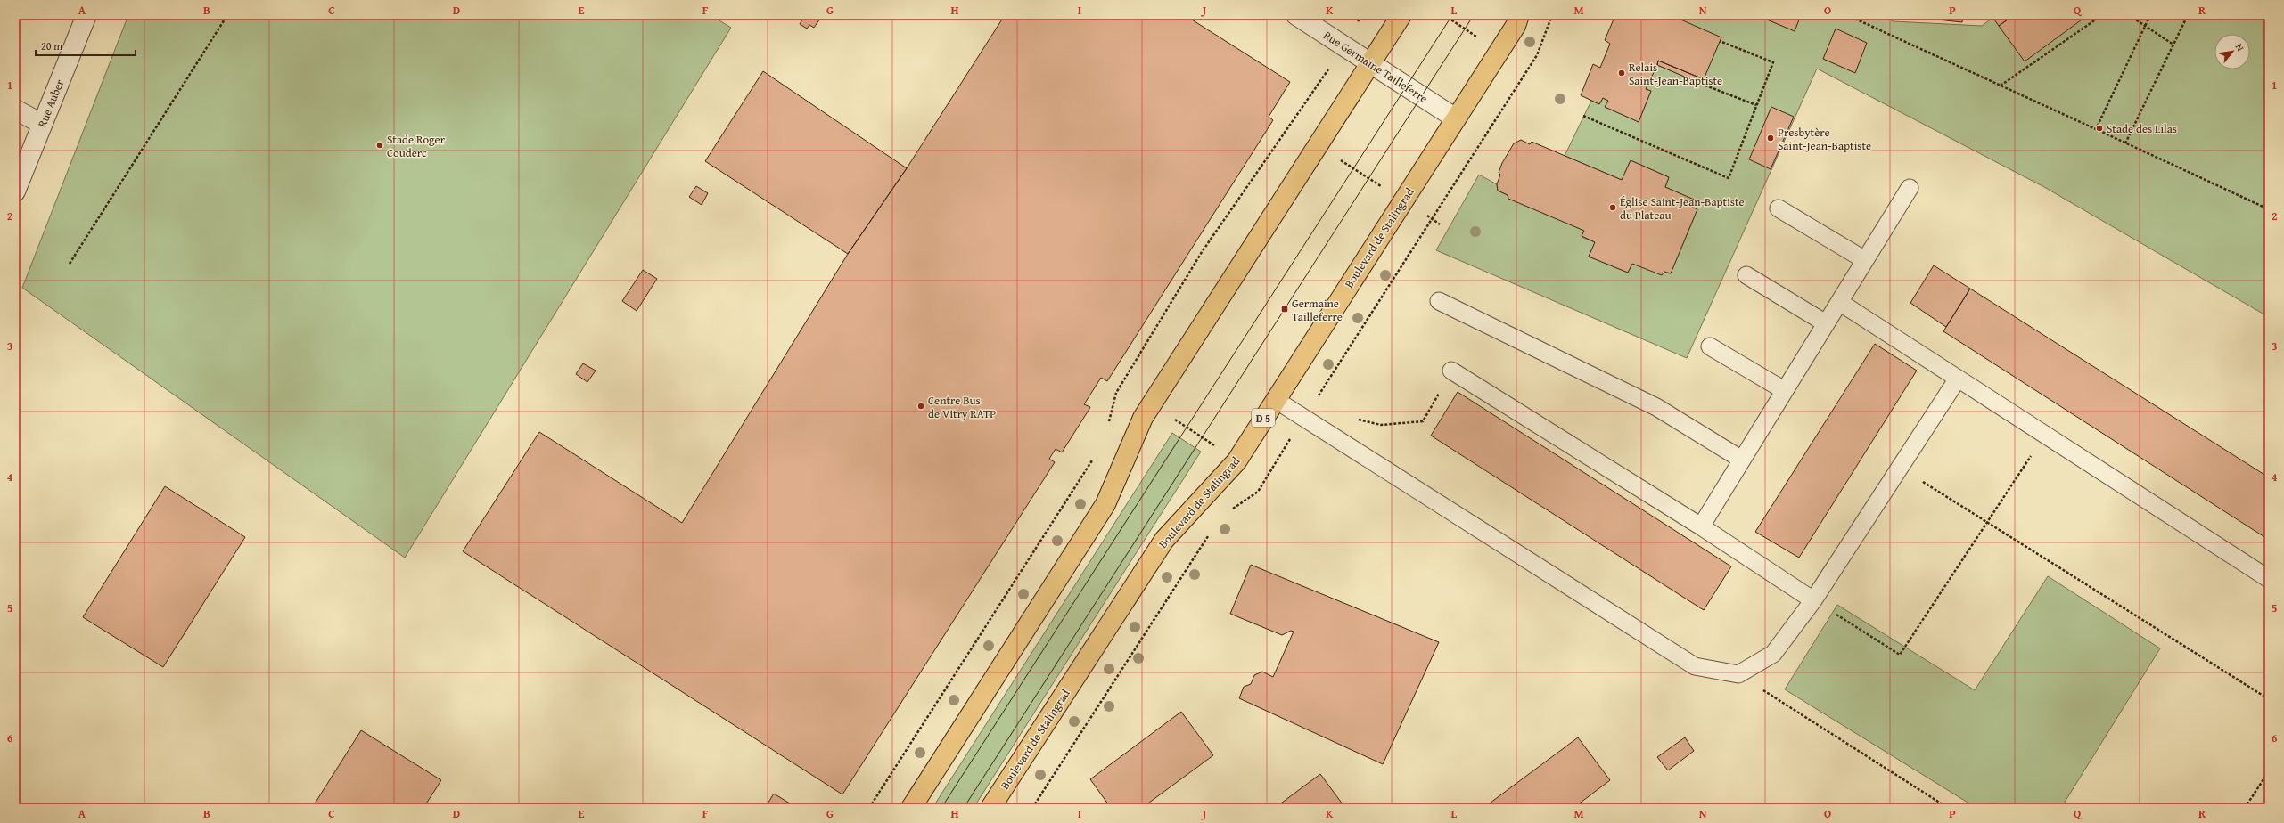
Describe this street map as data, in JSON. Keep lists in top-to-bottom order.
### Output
{
  "streets": {
    "main road": ["Boulevard de Stalingrad", "D 5"],
    "street": ["Rue Germaine Tailleferre", "Rue Auber"]
  },
  "crossings": [
    ["Rue Germaine Tailleferre", "Boulevard de Stalingrad"]
  ],
  "places": {
    "other": [
      "Relais Saint-Jean-Baptiste",
      "Stade des Lilas",
      "Presbytère Saint-Jean-Baptiste",
      "Stade Roger Couderc",
      "Église Saint-Jean-Baptiste du Plateau",
      "Centre Bus de Vitry RATP"
    ],
    "transit": ["Germaine Tailleferre"]
  },
  "scale_bar": "20 m",
  "north": "top right",
  "grid": {
    "columns": [
      "A",
      "B",
      "C",
      "D",
      "E",
      "F",
      "G",
      "H",
      "I",
      "J",
      "K",
      "L",
      "M",
      "N",
      "O",
      "P",
      "Q",
      "R"
    ],
    "rows": [
      "1",
      "2",
      "3",
      "4",
      "5",
      "6"
    ]
  }
}
